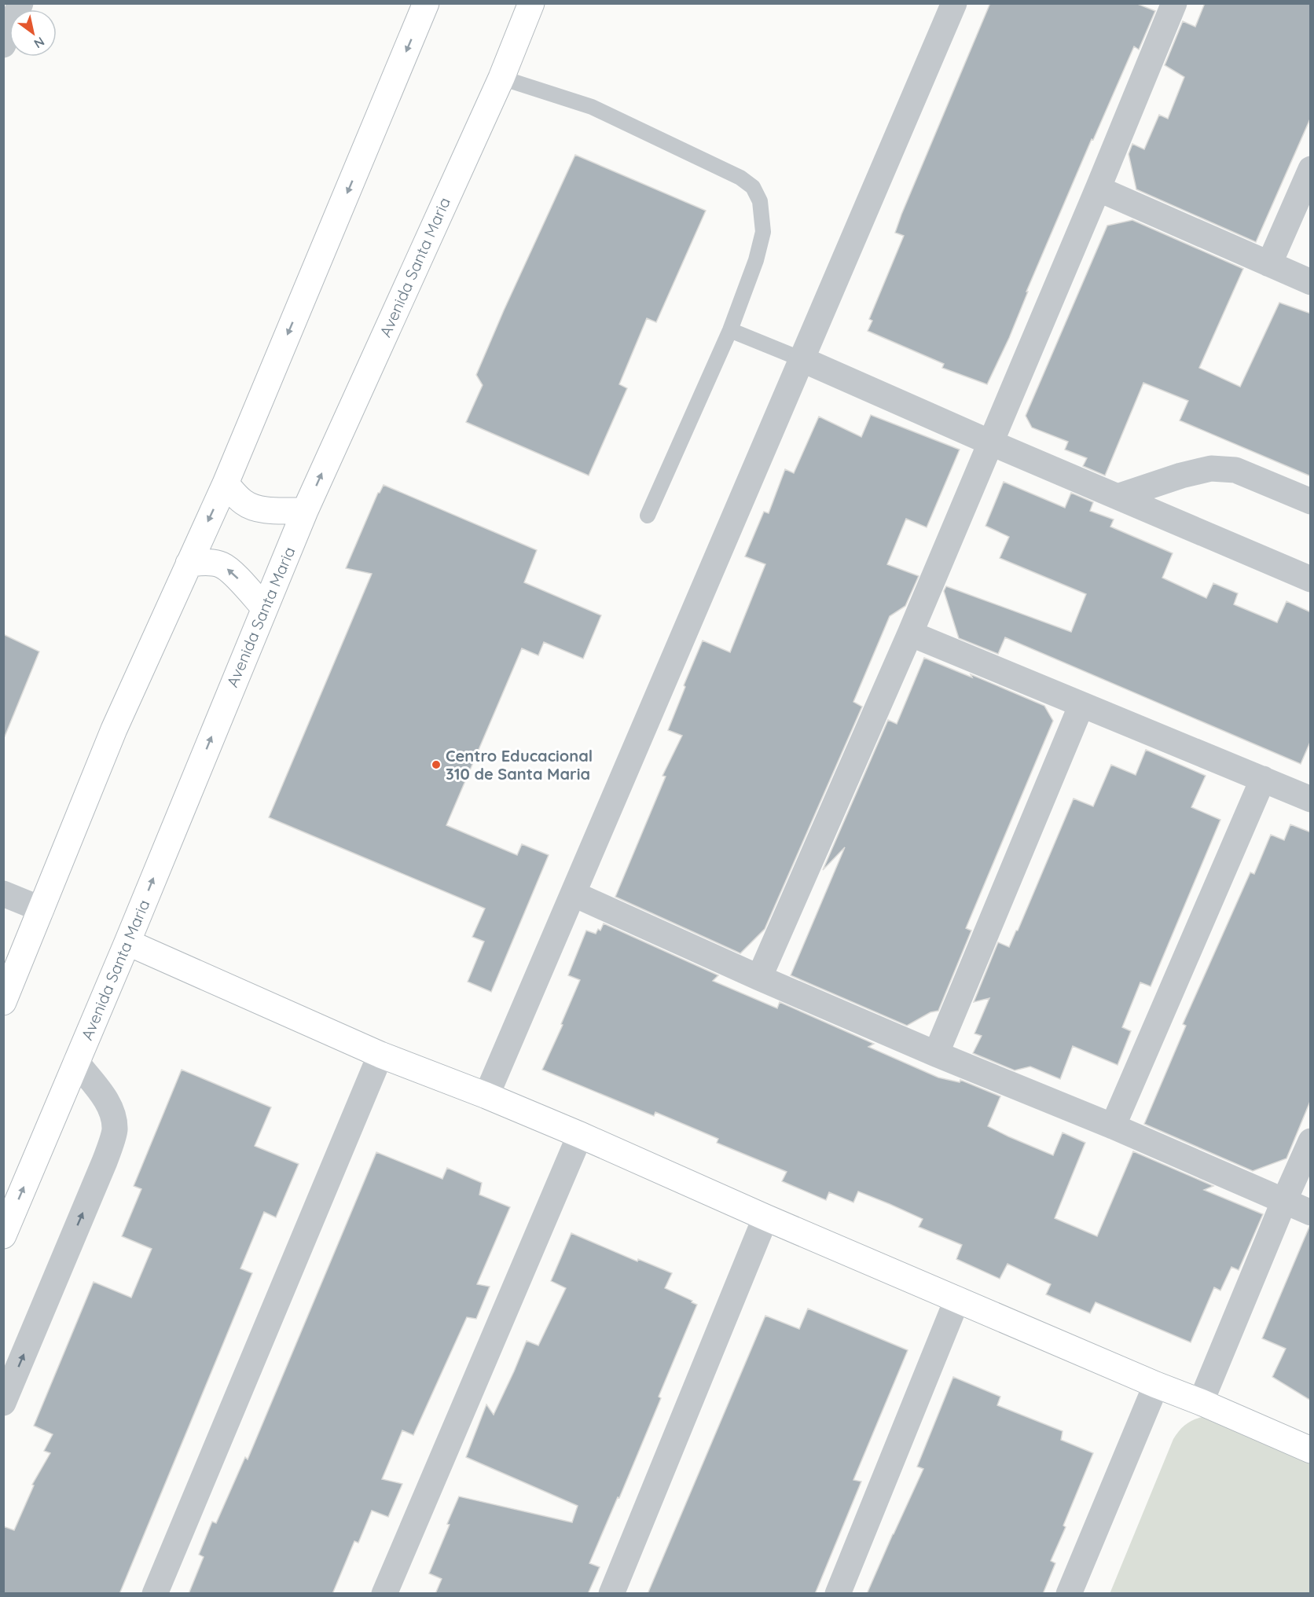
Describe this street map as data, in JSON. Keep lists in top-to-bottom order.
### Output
{
  "streets": {
    "main road": ["Avenida Santa Maria"]
  },
  "places": ["Centro Educacional 310 de Santa Maria"],
  "north": "bottom right"
}
